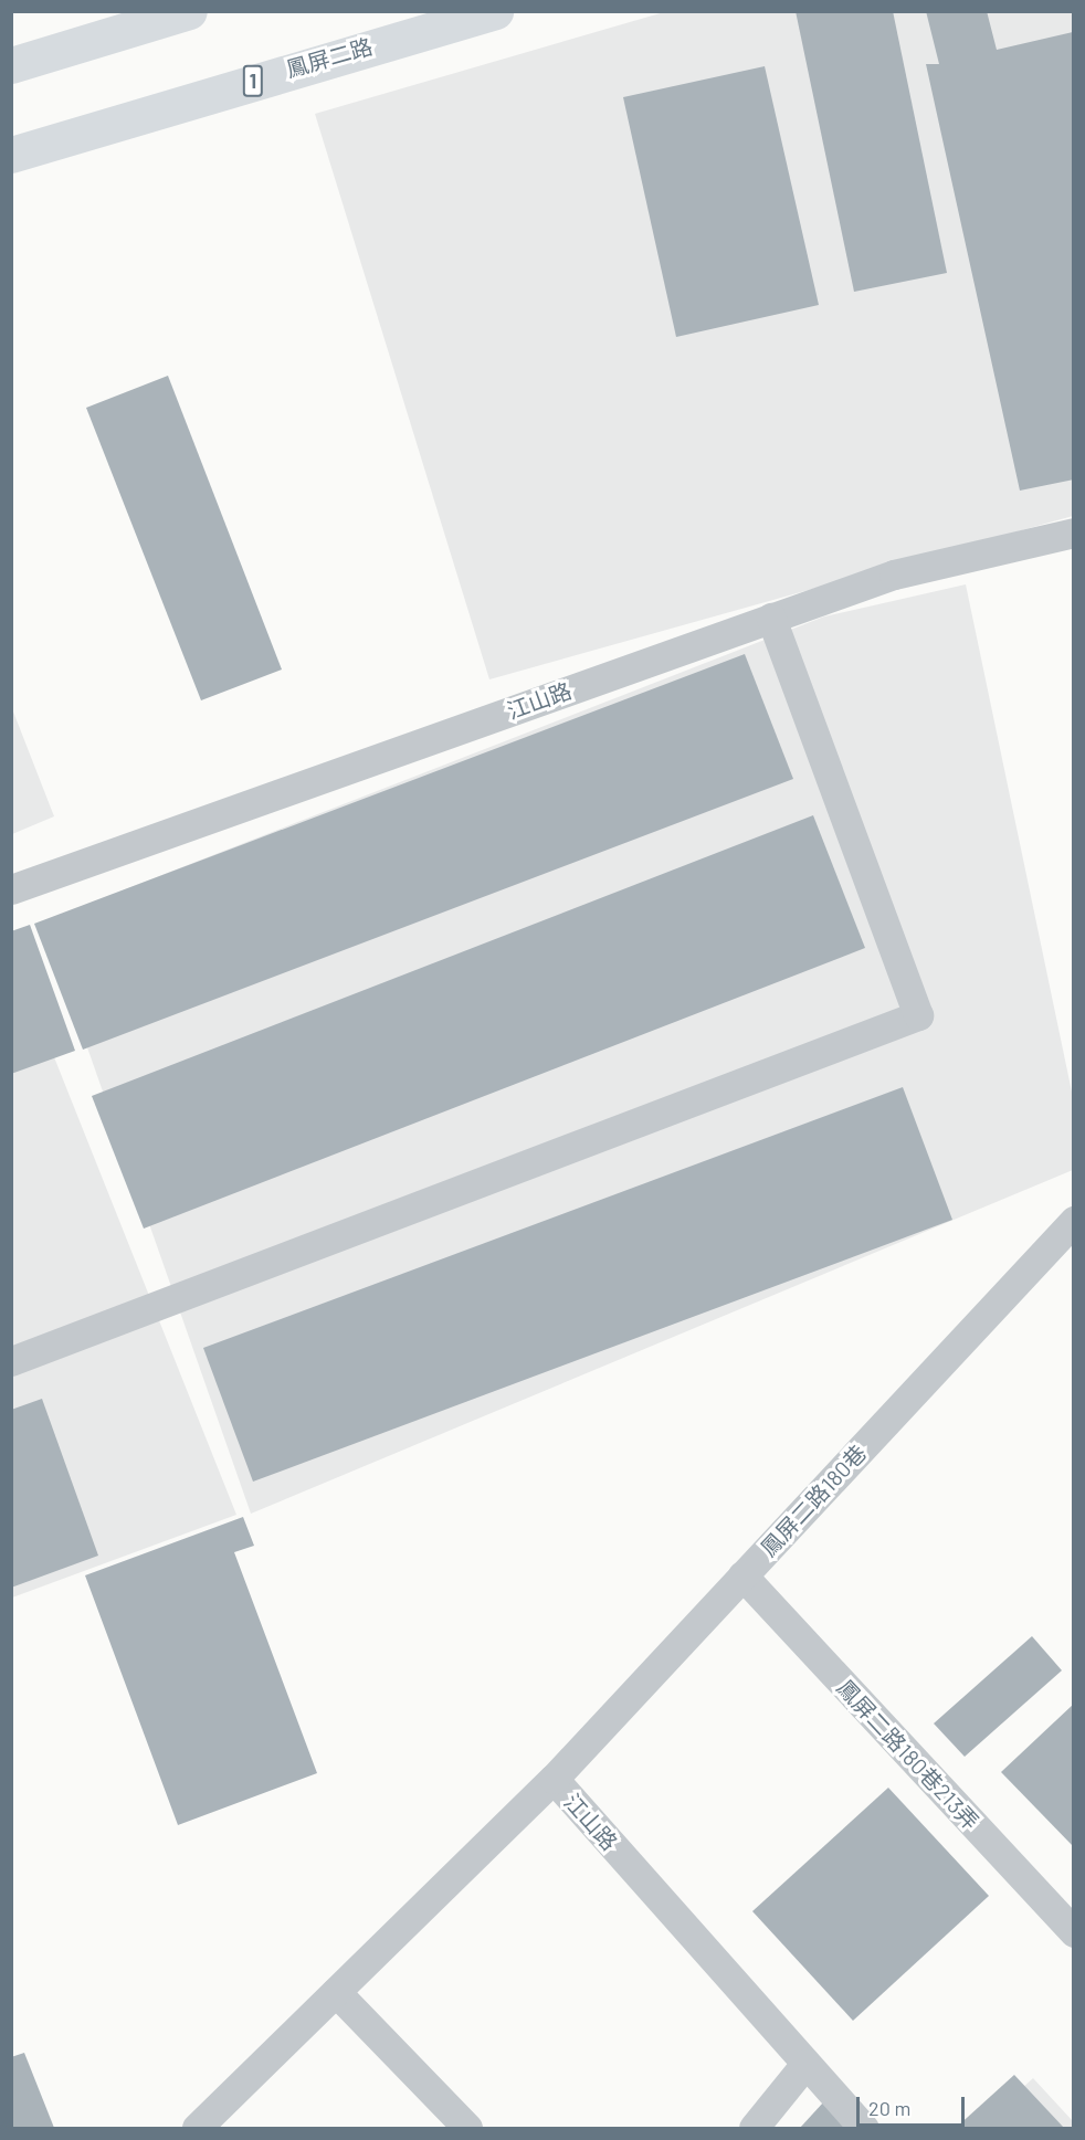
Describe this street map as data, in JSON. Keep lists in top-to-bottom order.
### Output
{
  "streets": {
    "main road": ["鳳屏二路", "1"],
    "street": ["江山路", "鳳屏二路180巷", "鳳屏二路180巷213弄"]
  },
  "crossings": [
    ["江山路", "鳳屏二路180巷"],
    ["鳳屏二路180巷", "鳳屏二路180巷213弄"]
  ],
  "scale_bar": "20 m"
}
